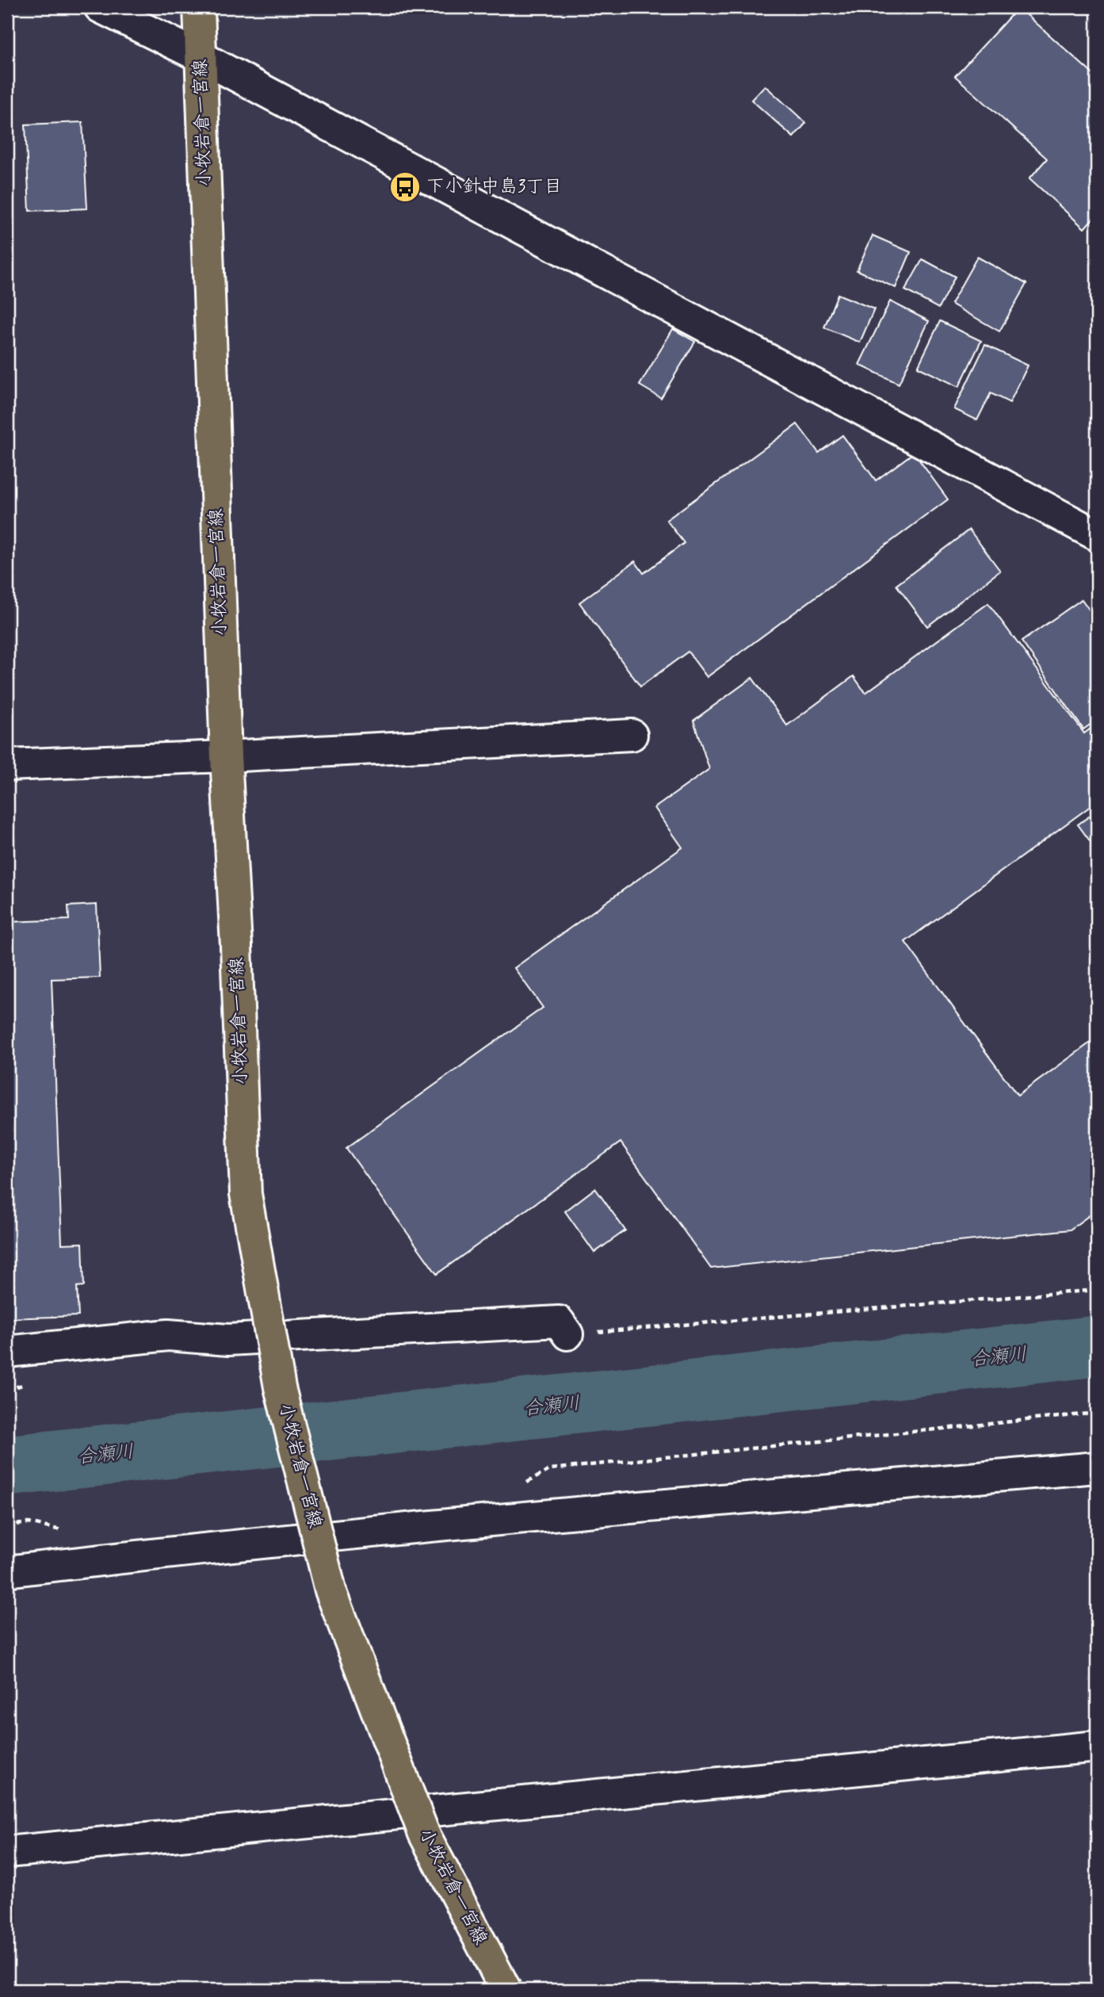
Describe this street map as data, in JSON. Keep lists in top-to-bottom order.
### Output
{
  "streets": {
    "main road": ["小牧岩倉一宮線"]
  },
  "water": ["合瀬川"],
  "places": {
    "bus stop": ["下小針中島3丁目"]
  }
}
